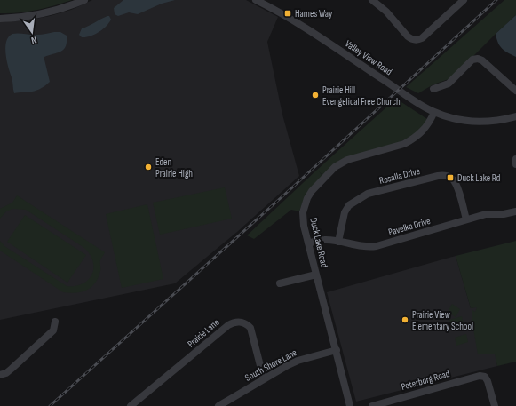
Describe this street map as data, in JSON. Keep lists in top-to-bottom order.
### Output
{
  "streets": {
    "street": [
      "Valley View Road",
      "Rosalla Drive",
      "Pavelka Drive",
      "Duck Lake Road",
      "Prairie Lane",
      "South Shore Lane",
      "Peterborg Road"
    ]
  },
  "crossings": [
    ["Valley View Road", "Duck Lake Road"],
    ["Rosalla Drive", "Pavelka Drive"],
    ["Pavelka Drive", "Duck Lake Road"],
    ["Duck Lake Road", "South Shore Lane"],
    ["Prairie Lane", "South Shore Lane"]
  ],
  "places": {
    "transit": ["Hames Way", "Duck Lake Rd"],
    "other": ["Prairie Hill Evengelical Free Church", "Eden Prairie High", "Prairie View Elementary School"]
  },
  "north": "bottom"
}
